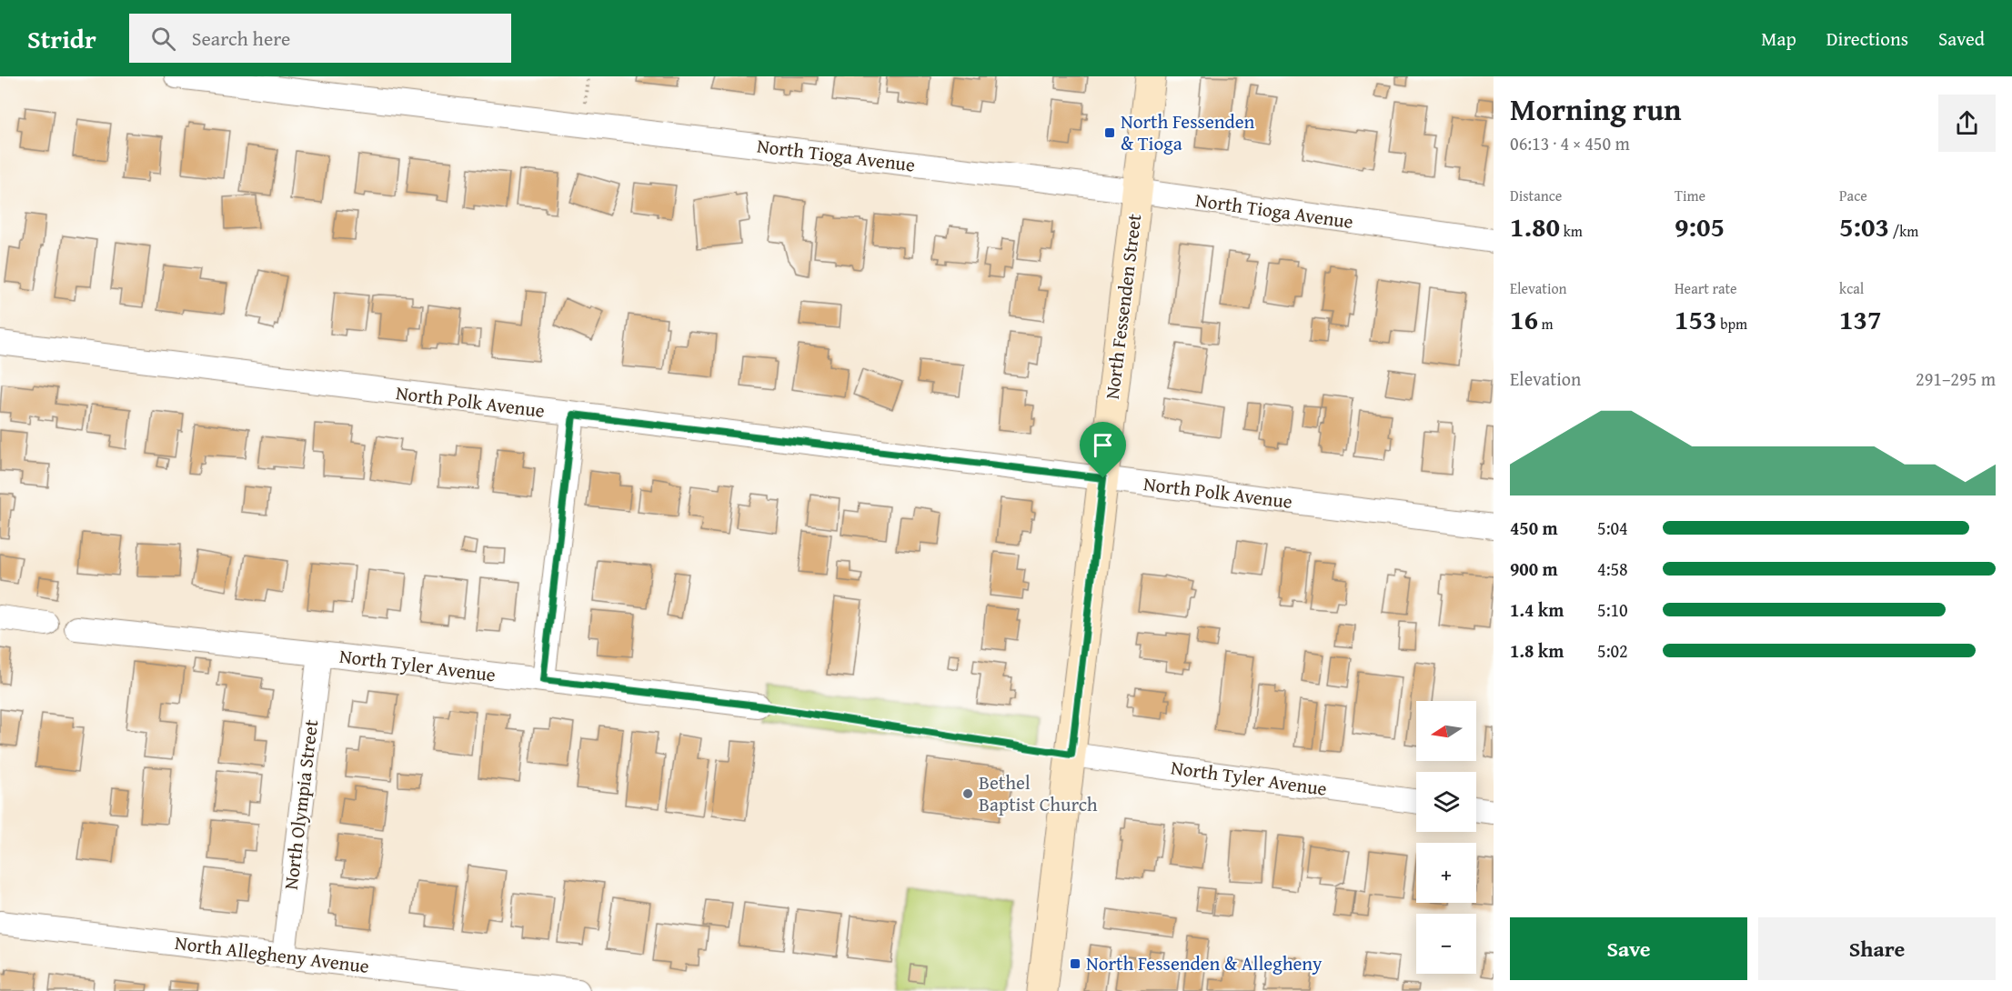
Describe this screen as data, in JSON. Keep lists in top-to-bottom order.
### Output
{
  "streets": {
    "main road": ["North Fessenden Street"],
    "street": [
      "North Tioga Avenue",
      "North Polk Avenue",
      "North Tyler Avenue",
      "North Olympia Street",
      "North Allegheny Avenue"
    ]
  },
  "crossings": [
    ["North Tioga Avenue", "North Fessenden Street"],
    ["North Fessenden Street", "North Polk Avenue"],
    ["North Fessenden Street", "North Tyler Avenue"],
    ["North Tyler Avenue", "North Olympia Street"],
    ["North Olympia Street", "North Allegheny Avenue"]
  ],
  "places": {
    "transit": ["North Fessenden & Tioga", "North Fessenden & Allegheny"],
    "other": ["Bethel Baptist Church"]
  },
  "north": "left",
  "page": {
    "header": "Stridr",
    "search": "Search here",
    "nav": ["Map", "Directions", "Saved"],
    "heading": ["Morning run", "06:13 · 4 × 450 m"],
    "stats": [
      ["Distance", "1.80 km"],
      ["Time", "9:05"],
      ["Pace", "5:03 /km"],
      ["Elevation", "16 m"],
      ["Heart rate", "153 bpm"],
      ["kcal", "137"]
    ],
    "chart": ["Elevation", "291–295 m"],
    "list": [
      {
        "name": "450 m",
        "note": "5:04"
      },
      {
        "name": "900 m",
        "note": "4:58"
      },
      {
        "name": "1.4 km",
        "note": "5:10"
      },
      {
        "name": "1.8 km",
        "note": "5:02"
      }
    ],
    "map_buttons": ["+", "−"],
    "buttons": ["Save", "Share"]
  }
}
